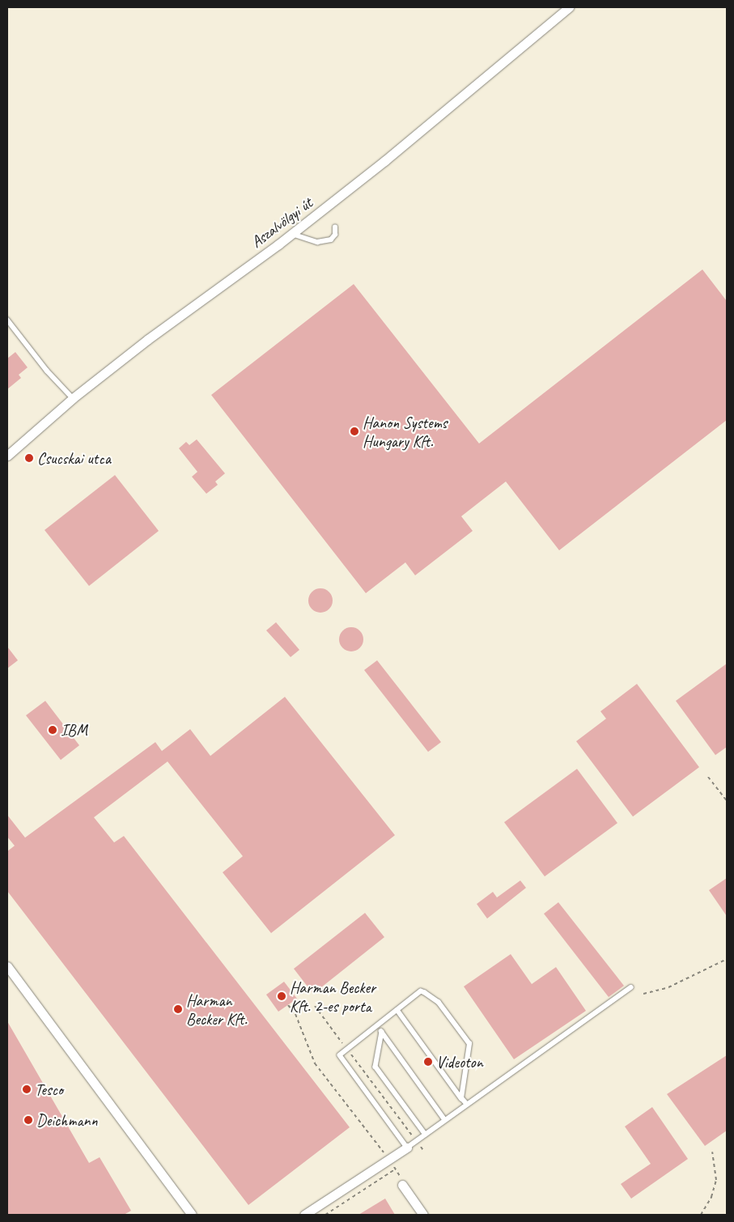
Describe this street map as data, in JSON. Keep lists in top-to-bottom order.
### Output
{
  "streets": {
    "street": ["Aszalvölgyi út"]
  },
  "places": [
    "Hanon Systems Hungary Kft.",
    "Csucskai utca",
    "IBM",
    "Harman Becker Kft. 2-es porta",
    "Harman Becker Kft.",
    "Videoton",
    "Tesco",
    "Deichmann"
  ]
}
